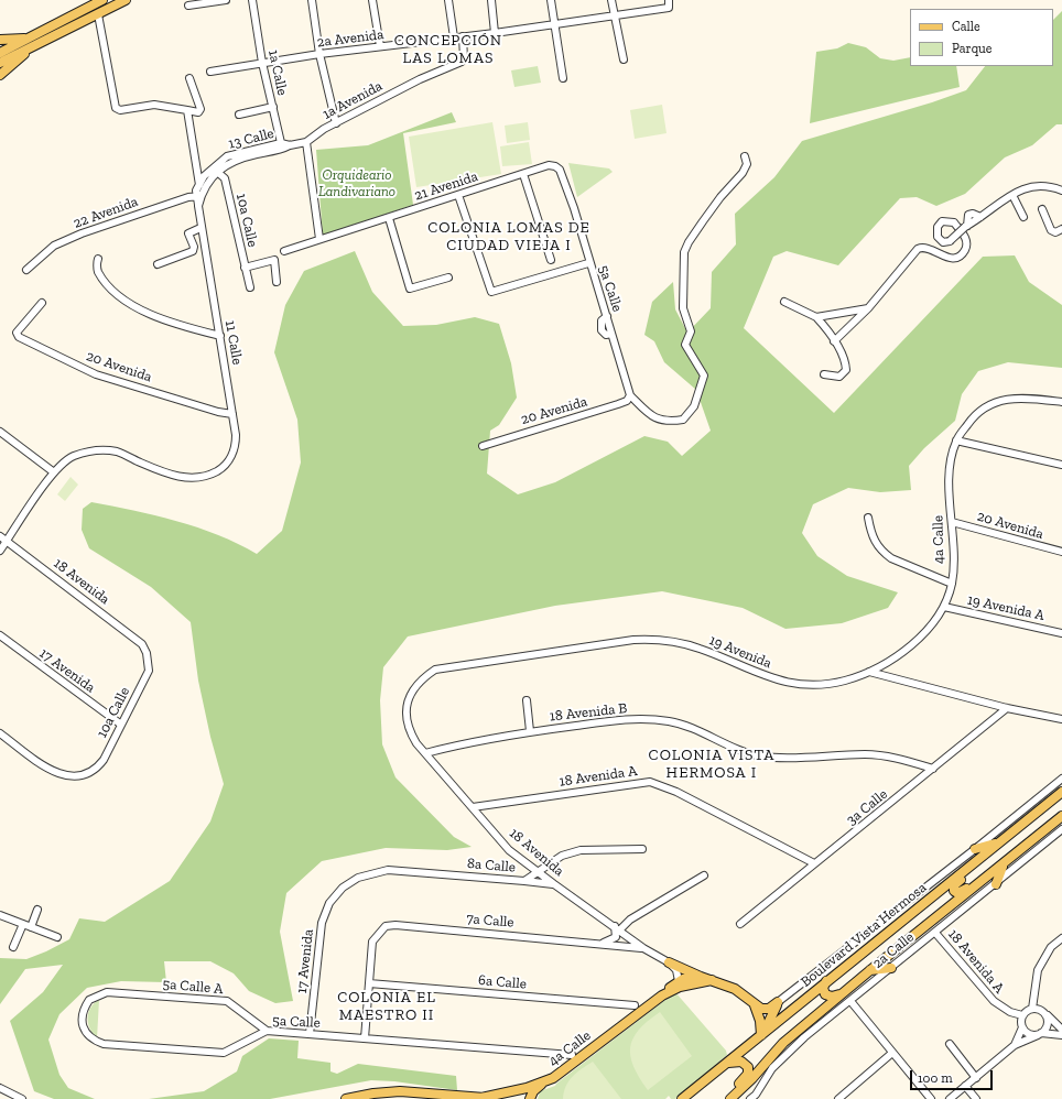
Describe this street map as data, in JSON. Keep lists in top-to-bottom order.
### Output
{
  "streets": {
    "main road": ["4a Calle", "Boulevard Vista Hermosa"],
    "street": [
      "2a Avenida",
      "1a Calle",
      "1a Avenida",
      "13 Calle",
      "21 Avenida",
      "22 Avenida",
      "10a Calle",
      "5a Calle",
      "11 Calle",
      "20 Avenida",
      "18 Avenida",
      "19 Avenida A",
      "19 Avenida",
      "17 Avenida",
      "18 Avenida B",
      "18 Avenida A",
      "3a Calle",
      "8a Calle",
      "7a Calle",
      "2a Calle",
      "6a Calle",
      "5a Calle A"
    ]
  },
  "crossings": [
    ["2a Avenida", "1a Calle"],
    ["2a Avenida", "1a Avenida"],
    ["1a Calle", "13 Calle"],
    ["1a Avenida", "13 Calle"],
    ["13 Calle", "22 Avenida"],
    ["13 Calle", "10a Calle"],
    ["13 Calle", "11 Calle"],
    ["21 Avenida", "5a Calle"],
    ["10a Calle", "18 Avenida"],
    ["10a Calle", "17 Avenida"],
    ["5a Calle", "20 Avenida"],
    ["5a Calle", "17 Avenida"],
    ["5a Calle", "5a Calle A"],
    ["11 Calle", "20 Avenida"],
    ["11 Calle", "18 Avenida"],
    ["20 Avenida", "4a Calle"],
    ["4a Calle", "19 Avenida A"],
    ["4a Calle", "19 Avenida"],
    ["18 Avenida", "19 Avenida"],
    ["18 Avenida", "18 Avenida B"],
    ["18 Avenida", "18 Avenida A"],
    ["18 Avenida", "8a Calle"],
    ["18 Avenida", "7a Calle"],
    ["17 Avenida", "8a Calle"],
    ["18 Avenida B", "3a Calle"],
    ["18 Avenida A", "3a Calle"],
    ["18 Avenida A", "2a Calle"],
    ["7a Calle", "6a Calle"]
  ],
  "districts": [
    "CONCEPCIÓN LAS LOMAS",
    "COLONIA LOMAS DE CIUDAD VIEJA I",
    "COLONIA VISTA HERMOSA I",
    "COLONIA EL MAESTRO II"
  ],
  "parks": ["Orquideario Landivariano"],
  "legend": ["Calle", "Parque"],
  "scale_bar": "100 m"
}
